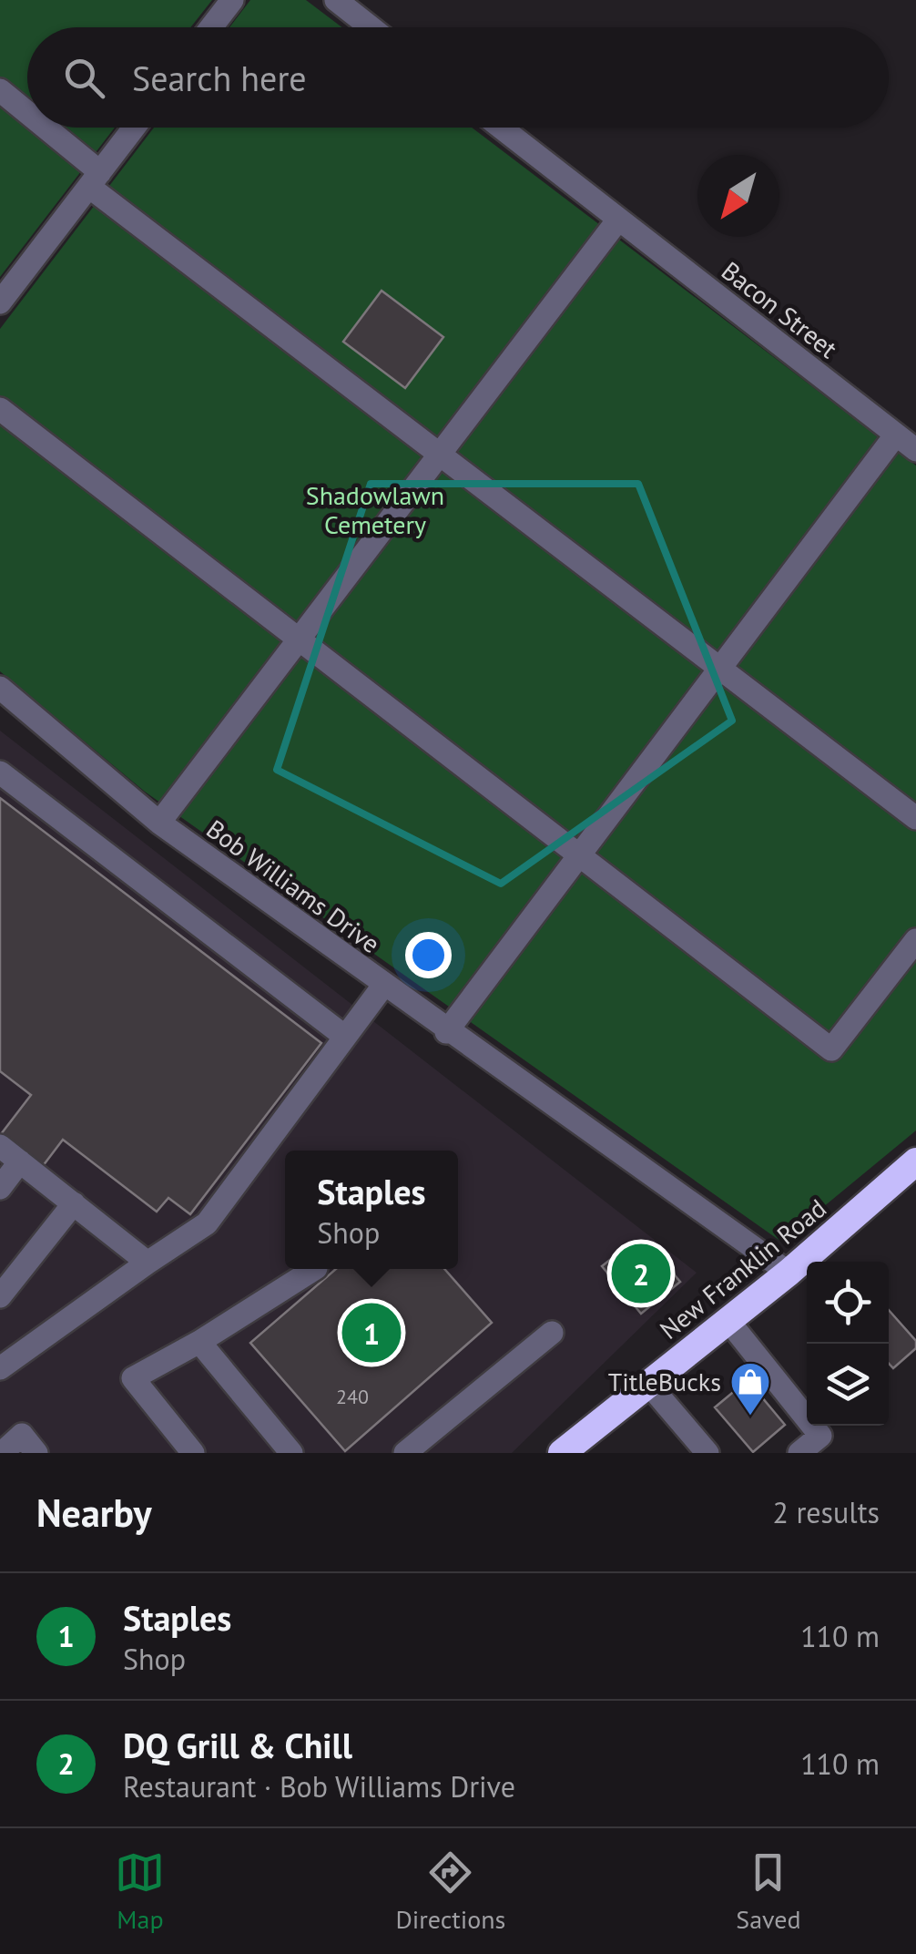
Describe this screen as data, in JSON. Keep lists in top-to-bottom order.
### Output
{
  "streets": {
    "highway": ["New Franklin Road"],
    "street": ["Bacon Street", "Bob Williams Drive"]
  },
  "crossings": [
    ["Bob Williams Drive", "New Franklin Road"]
  ],
  "parks": ["Shadowlawn Cemetery"],
  "places": {
    "shop": ["TitleBucks"]
  },
  "house_numbers": ["240"],
  "north": "bottom left",
  "page": {
    "search": "Search here",
    "popup": ["Staples", "Shop"],
    "pins": ["2", "1"],
    "heading": ["Nearby", "2 results"],
    "list": [
      {
        "mark": "1",
        "name": "Staples",
        "note": "Shop",
        "value": "110 m"
      },
      {
        "mark": "2",
        "name": "DQ Grill & Chill",
        "note": "Restaurant · Bob Williams Drive",
        "value": "110 m"
      }
    ],
    "nav": ["Map", "Directions", "Saved"]
  }
}
